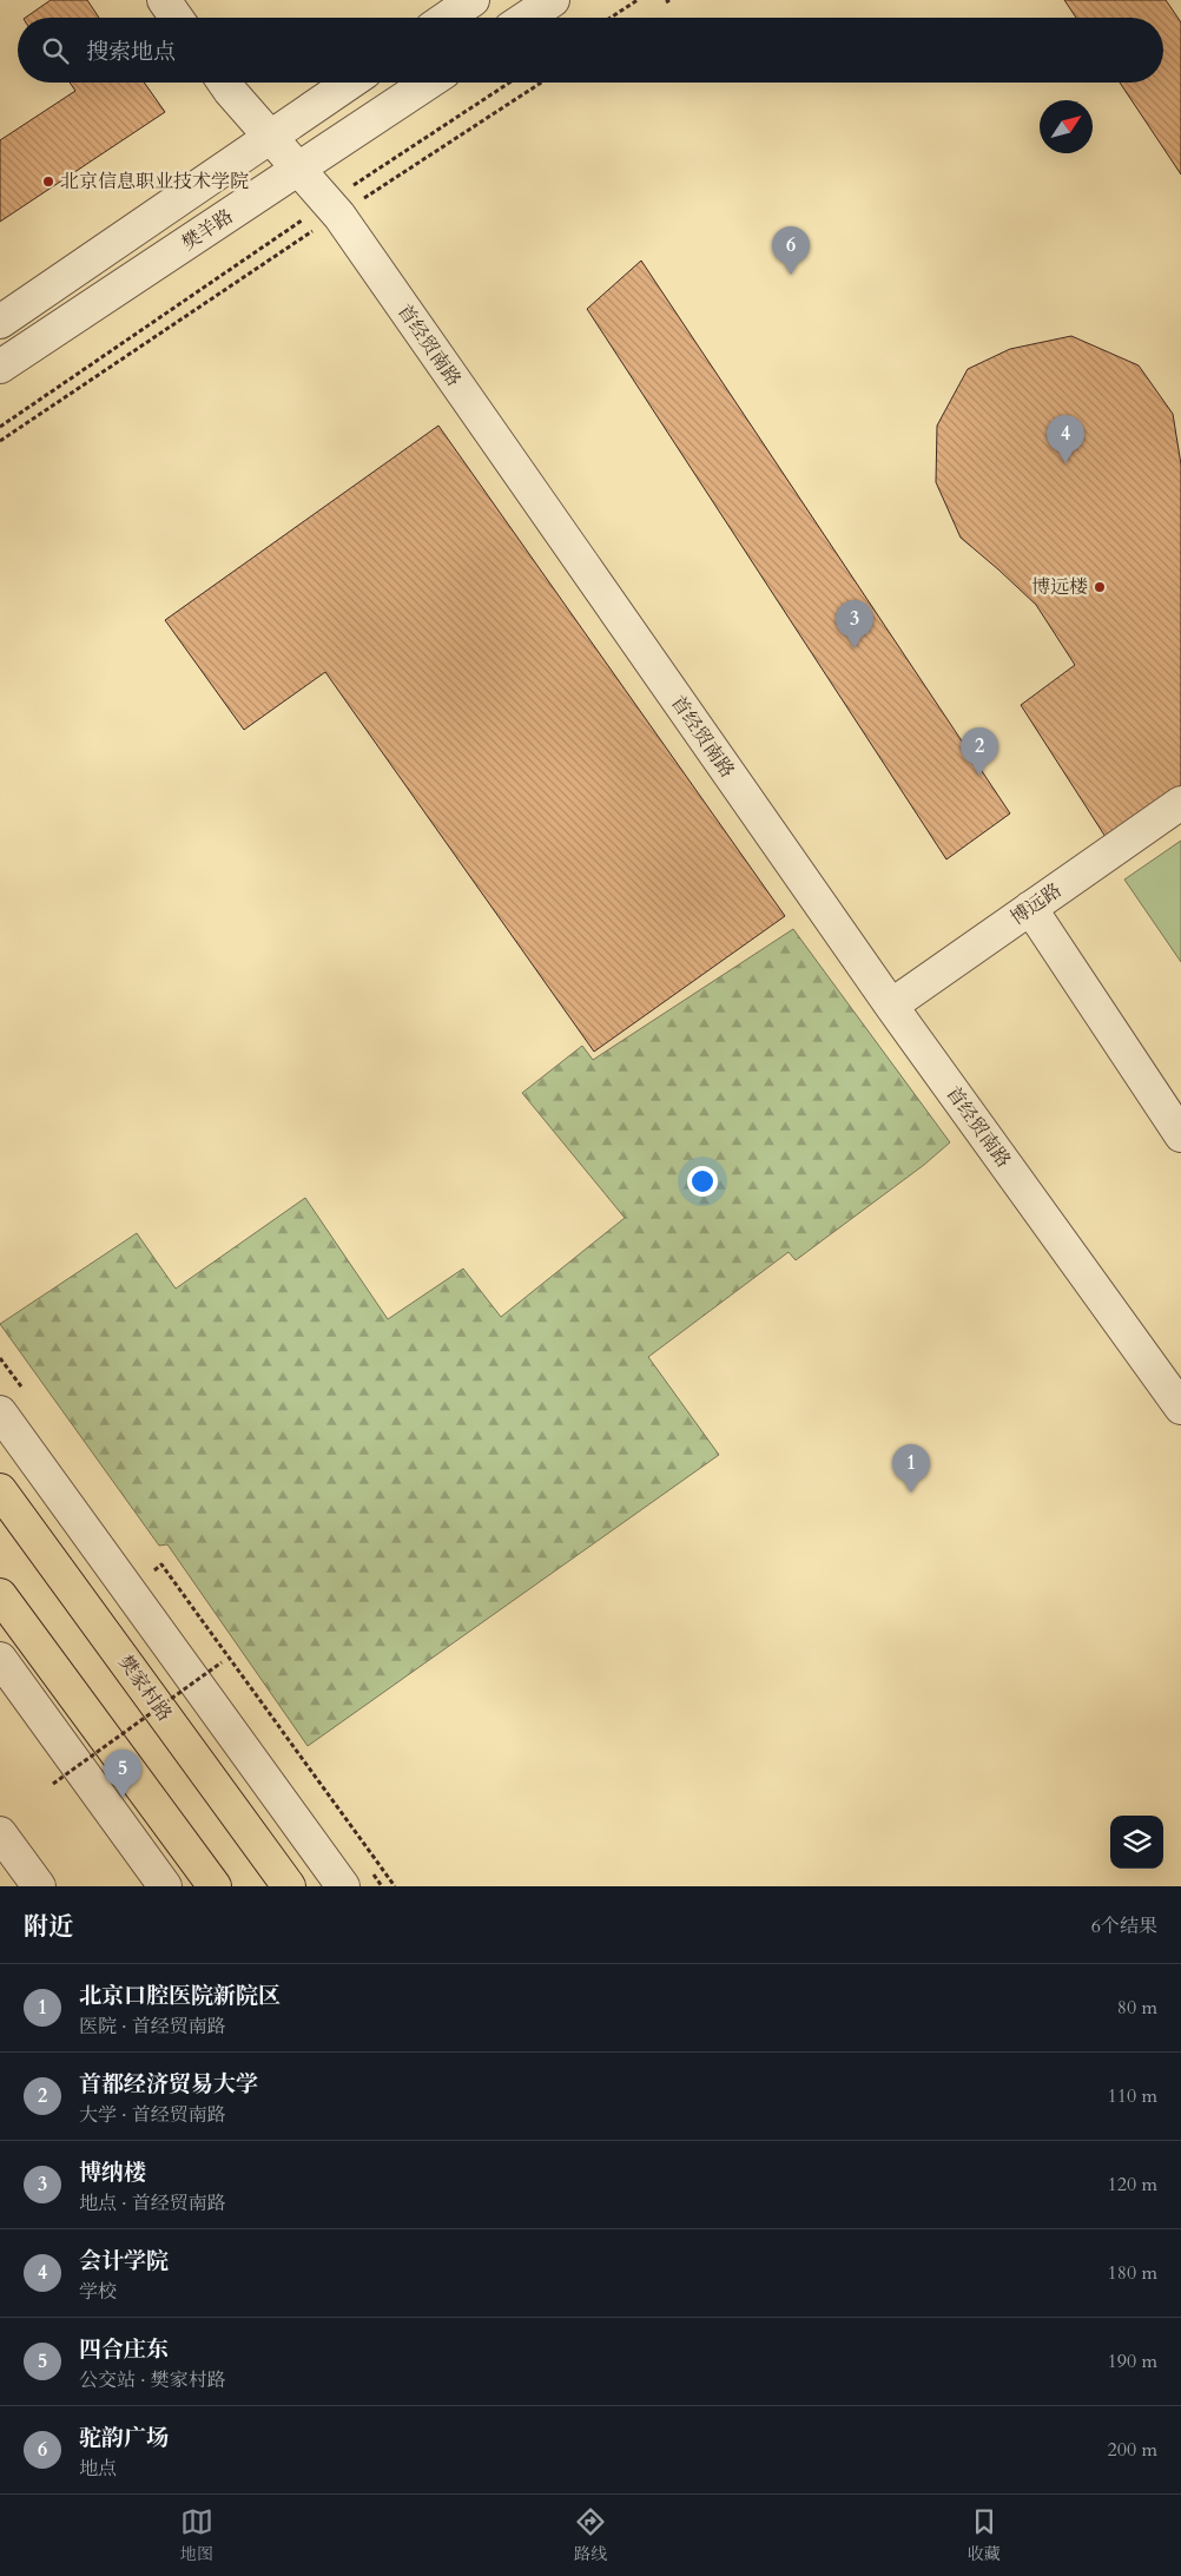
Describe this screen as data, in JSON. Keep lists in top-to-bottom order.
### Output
{
  "streets": {
    "main road": ["樊家村路"],
    "street": ["樊羊路", "首经贸南路", "博远路"]
  },
  "crossings": [
    ["樊羊路", "首经贸南路"],
    ["首经贸南路", "博远路"]
  ],
  "places": ["北京信息职业技术学院", "博远楼"],
  "north": "top right",
  "page": {
    "search": "搜索地点",
    "pins": [
      "6",
      "4",
      "3",
      "2",
      "1",
      "5"
    ],
    "heading": ["附近", "6个结果"],
    "list": [
      {
        "mark": "1",
        "name": "北京口腔医院新院区",
        "note": "医院 · 首经贸南路",
        "value": "80 m"
      },
      {
        "mark": "2",
        "name": "首都经济贸易大学",
        "note": "大学 · 首经贸南路",
        "value": "110 m"
      },
      {
        "mark": "3",
        "name": "博纳楼",
        "note": "地点 · 首经贸南路",
        "value": "120 m"
      },
      {
        "mark": "4",
        "name": "会计学院",
        "note": "学校",
        "value": "180 m"
      },
      {
        "mark": "5",
        "name": "四合庄东",
        "note": "公交站 · 樊家村路",
        "value": "190 m"
      },
      {
        "mark": "6",
        "name": "驼韵广场",
        "note": "地点",
        "value": "200 m"
      }
    ],
    "nav": ["地图", "路线", "收藏"]
  }
}
